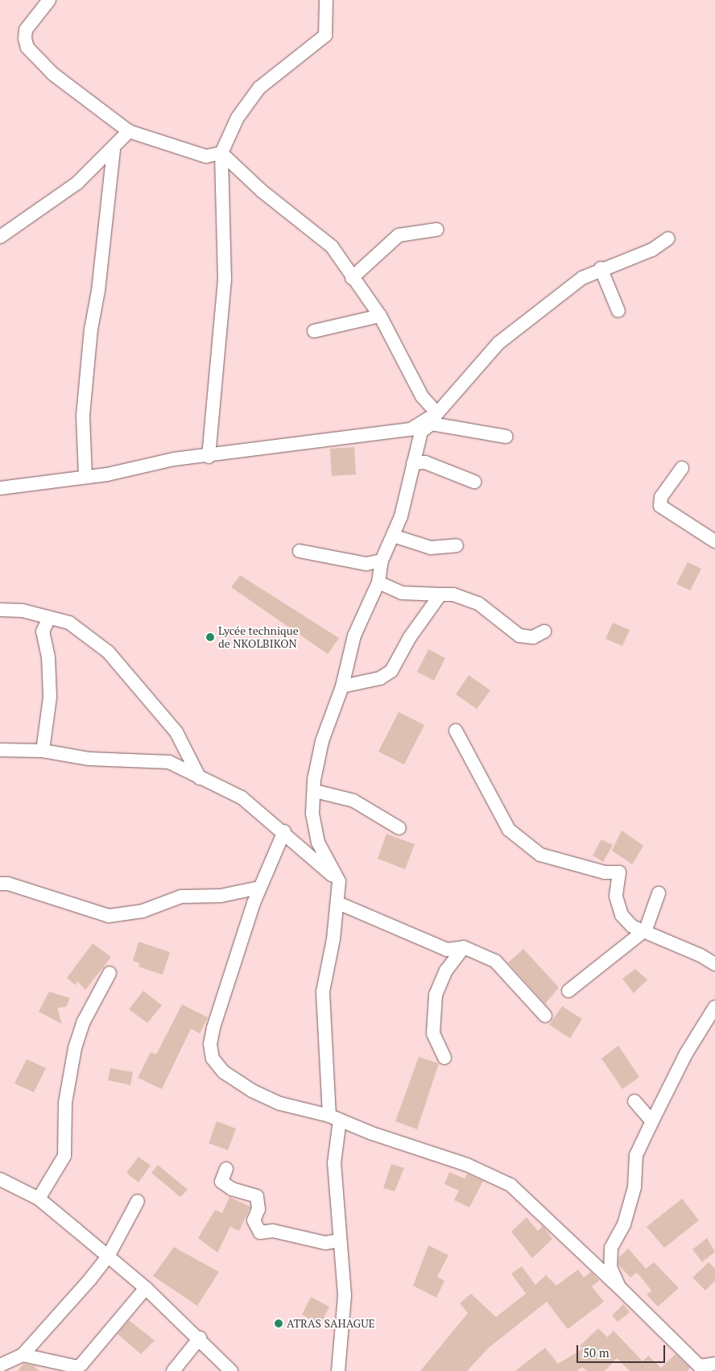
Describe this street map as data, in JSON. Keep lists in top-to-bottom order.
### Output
{
  "places": ["Lycée technique de NKOLBIKON", "ATRAS SAHAGUE"],
  "scale_bar": "50 m"
}
